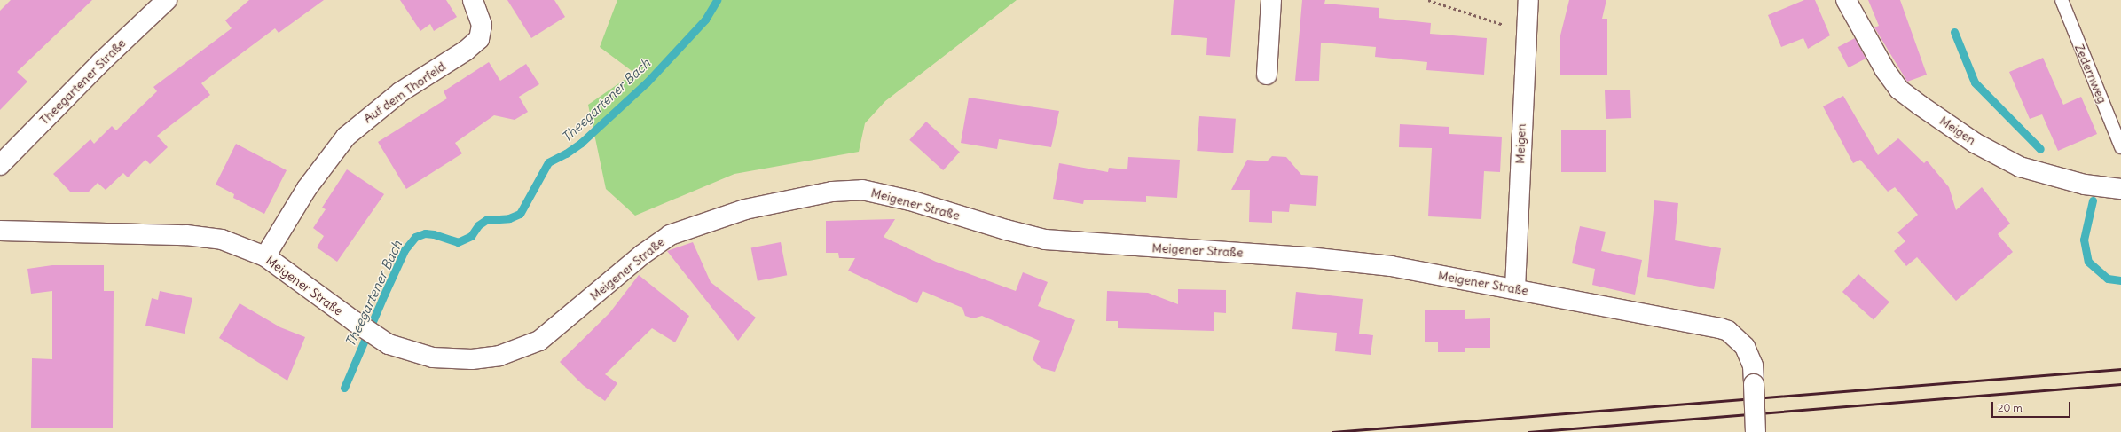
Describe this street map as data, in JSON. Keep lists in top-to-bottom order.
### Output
{
  "streets": {
    "street": [
      "Theegartener Straße",
      "Auf dem Thorfeld",
      "Meigen",
      "Meigener Straße"
    ],
    "lane": ["Zedernweg"]
  },
  "crossings": [
    ["Auf dem Thorfeld", "Meigener Straße"],
    ["Meigen", "Meigener Straße"]
  ],
  "water": ["Theegartener Bach"],
  "scale_bar": "20 m"
}
